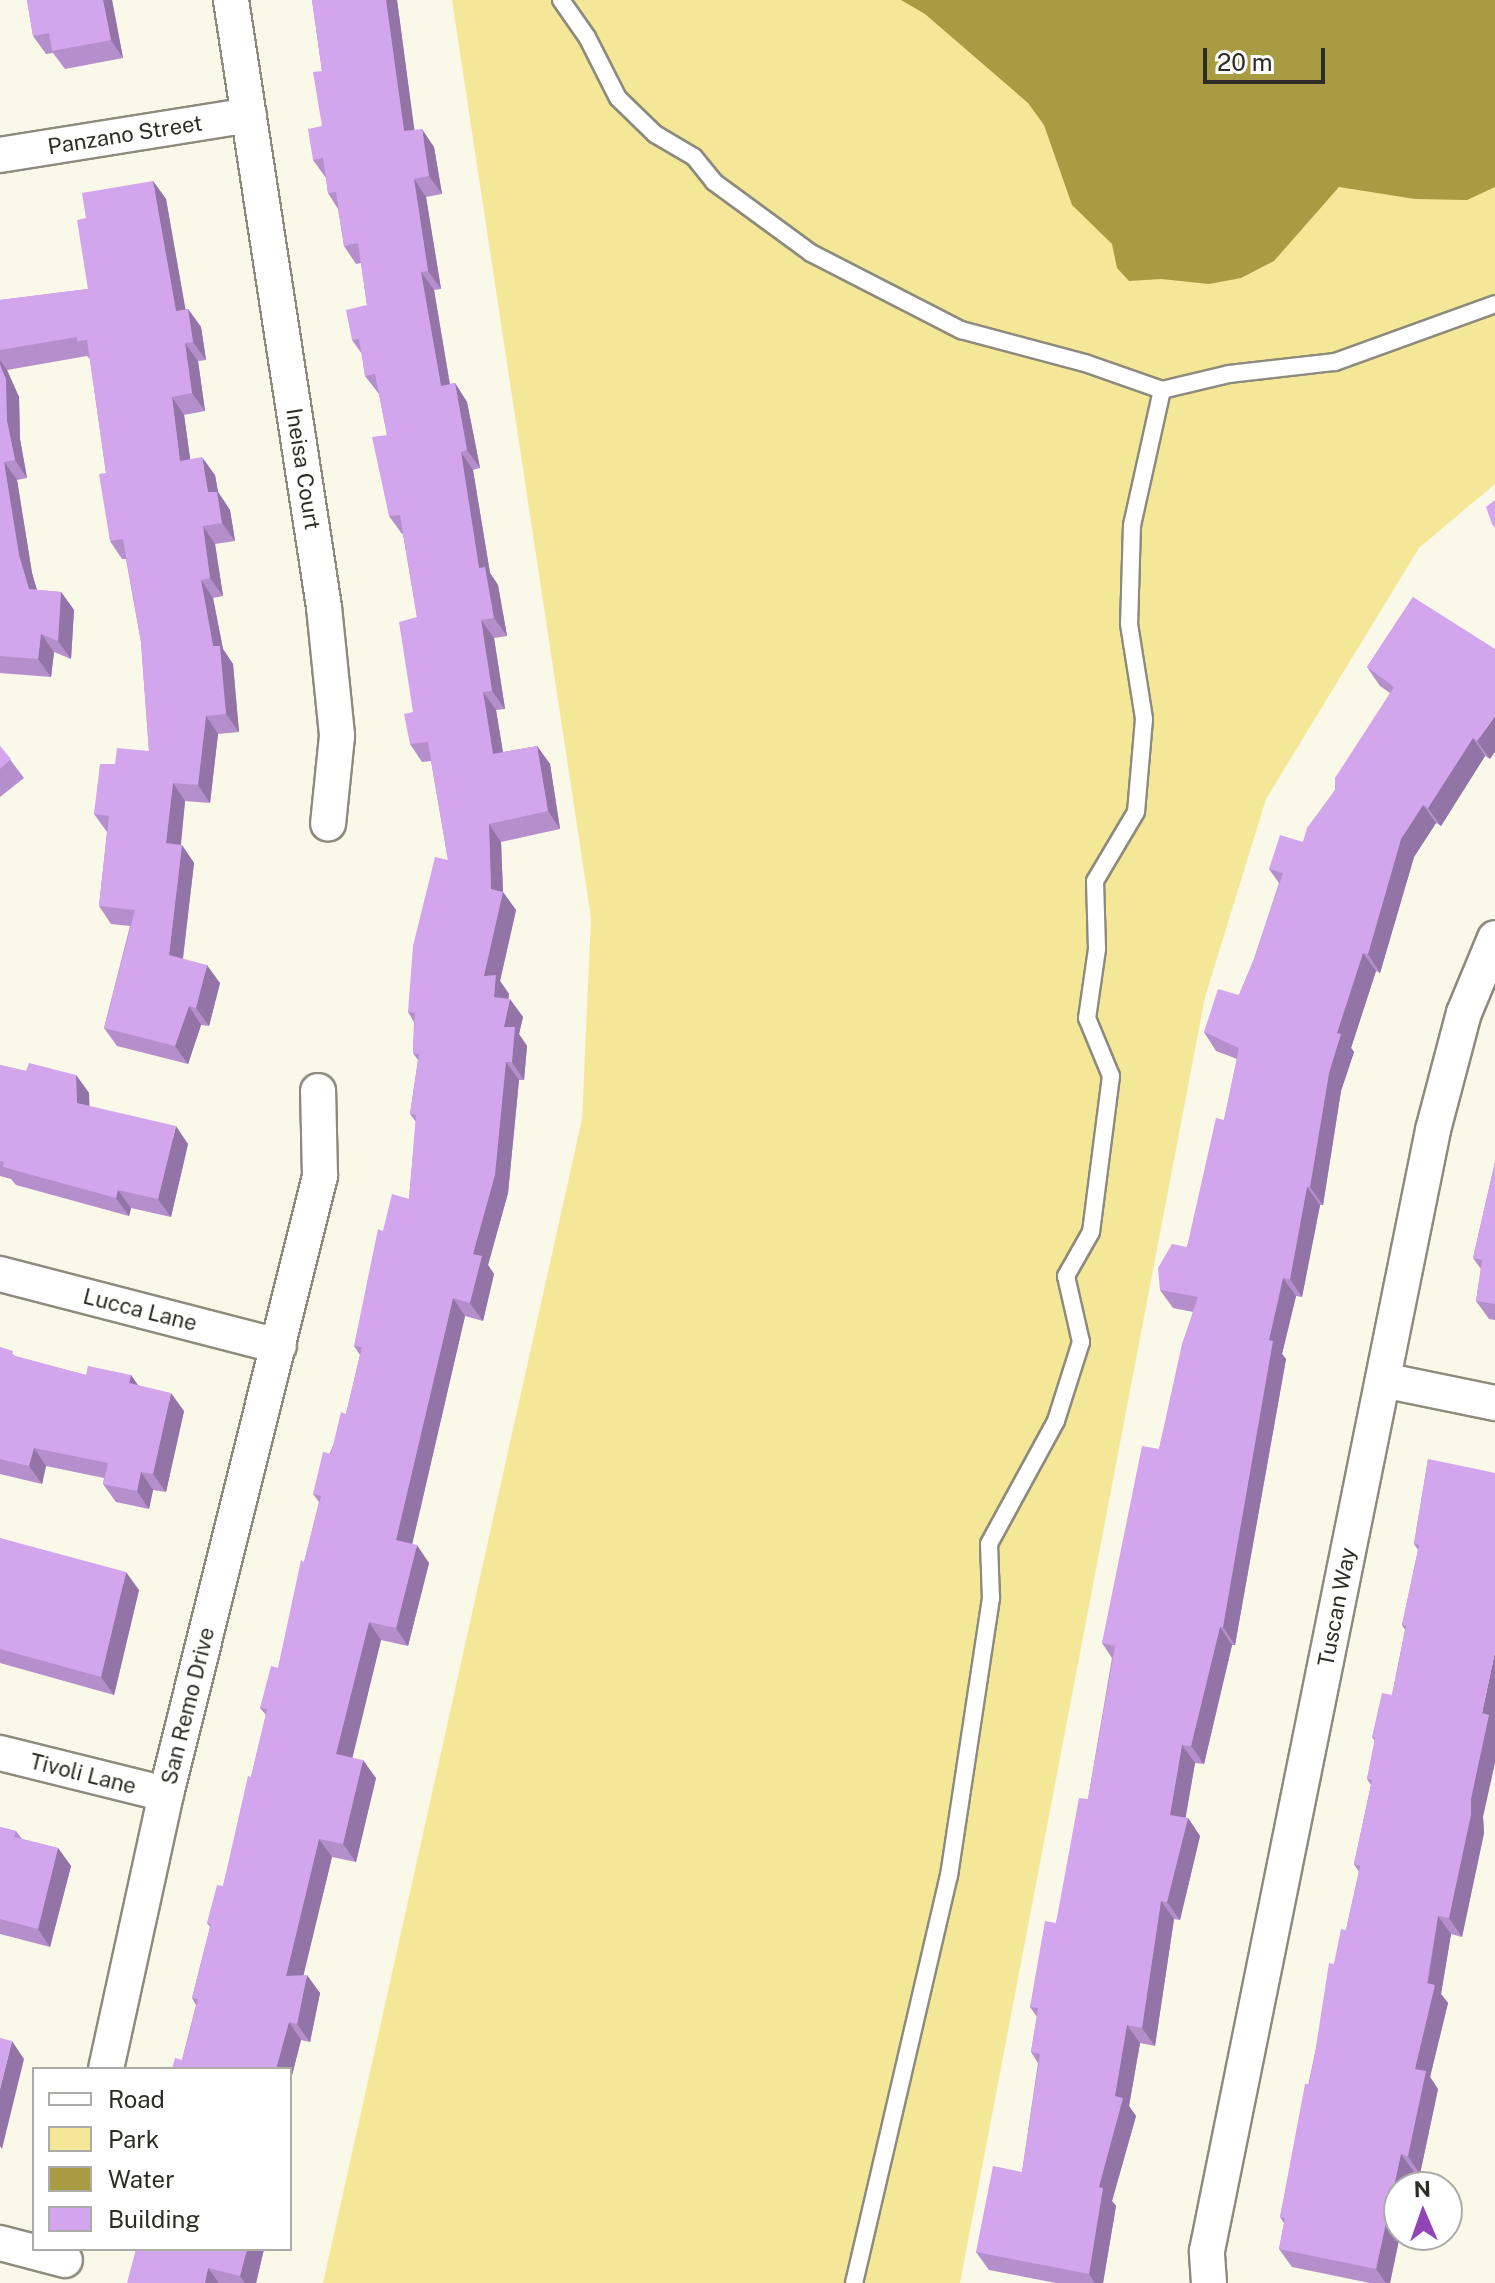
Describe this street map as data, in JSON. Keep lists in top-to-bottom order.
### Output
{
  "streets": {
    "street": [
      "Panzano Street",
      "Ineisa Court",
      "Lucca Lane",
      "Tuscan Way",
      "San Remo Drive",
      "Tivoli Lane"
    ]
  },
  "crossings": [
    ["Panzano Street", "Ineisa Court"],
    ["Lucca Lane", "San Remo Drive"],
    ["San Remo Drive", "Tivoli Lane"]
  ],
  "legend": [
    "Road",
    "Park",
    "Water",
    "Building"
  ],
  "scale_bar": "20 m",
  "north": "top"
}
